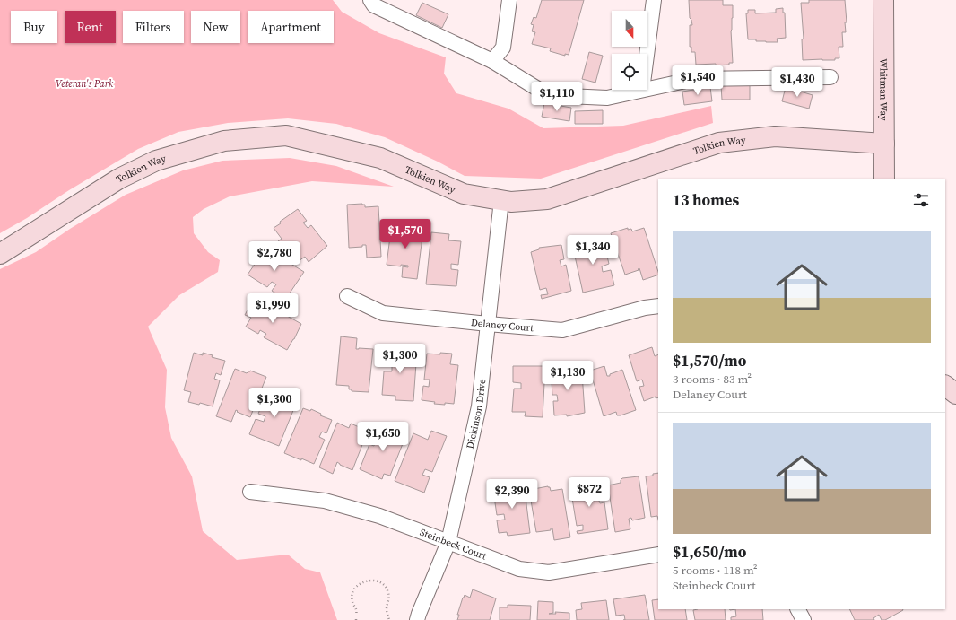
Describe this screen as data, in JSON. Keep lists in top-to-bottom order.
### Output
{
  "streets": {
    "street": [
      "Whitman Way",
      "Tolkien Way",
      "Delaney Court",
      "Dickinson Drive",
      "Steinbeck Court"
    ]
  },
  "crossings": [
    ["Whitman Way", "Tolkien Way"],
    ["Tolkien Way", "Dickinson Drive"],
    ["Delaney Court", "Dickinson Drive"],
    ["Dickinson Drive", "Steinbeck Court"]
  ],
  "parks": ["Veteran's Park"],
  "north": "bottom",
  "page": {
    "chip": [
      "Buy",
      "Rent",
      "Filters",
      "New",
      "Apartment"
    ],
    "price": [
      "$1,540",
      "$1,430",
      "$1,110",
      "$1,570",
      "$1,340",
      "$2,780",
      "$1,990",
      "$1,300",
      "$1,130",
      "$1,300",
      "$1,650",
      "$872",
      "$2,390"
    ],
    "heading": "13 homes",
    "list": [
      {
        "name": "$1,570/mo",
        "note": "3 rooms · 83 m² · Delaney Court"
      },
      {
        "name": "$1,650/mo",
        "note": "5 rooms · 118 m² · Steinbeck Court"
      }
    ]
  }
}
